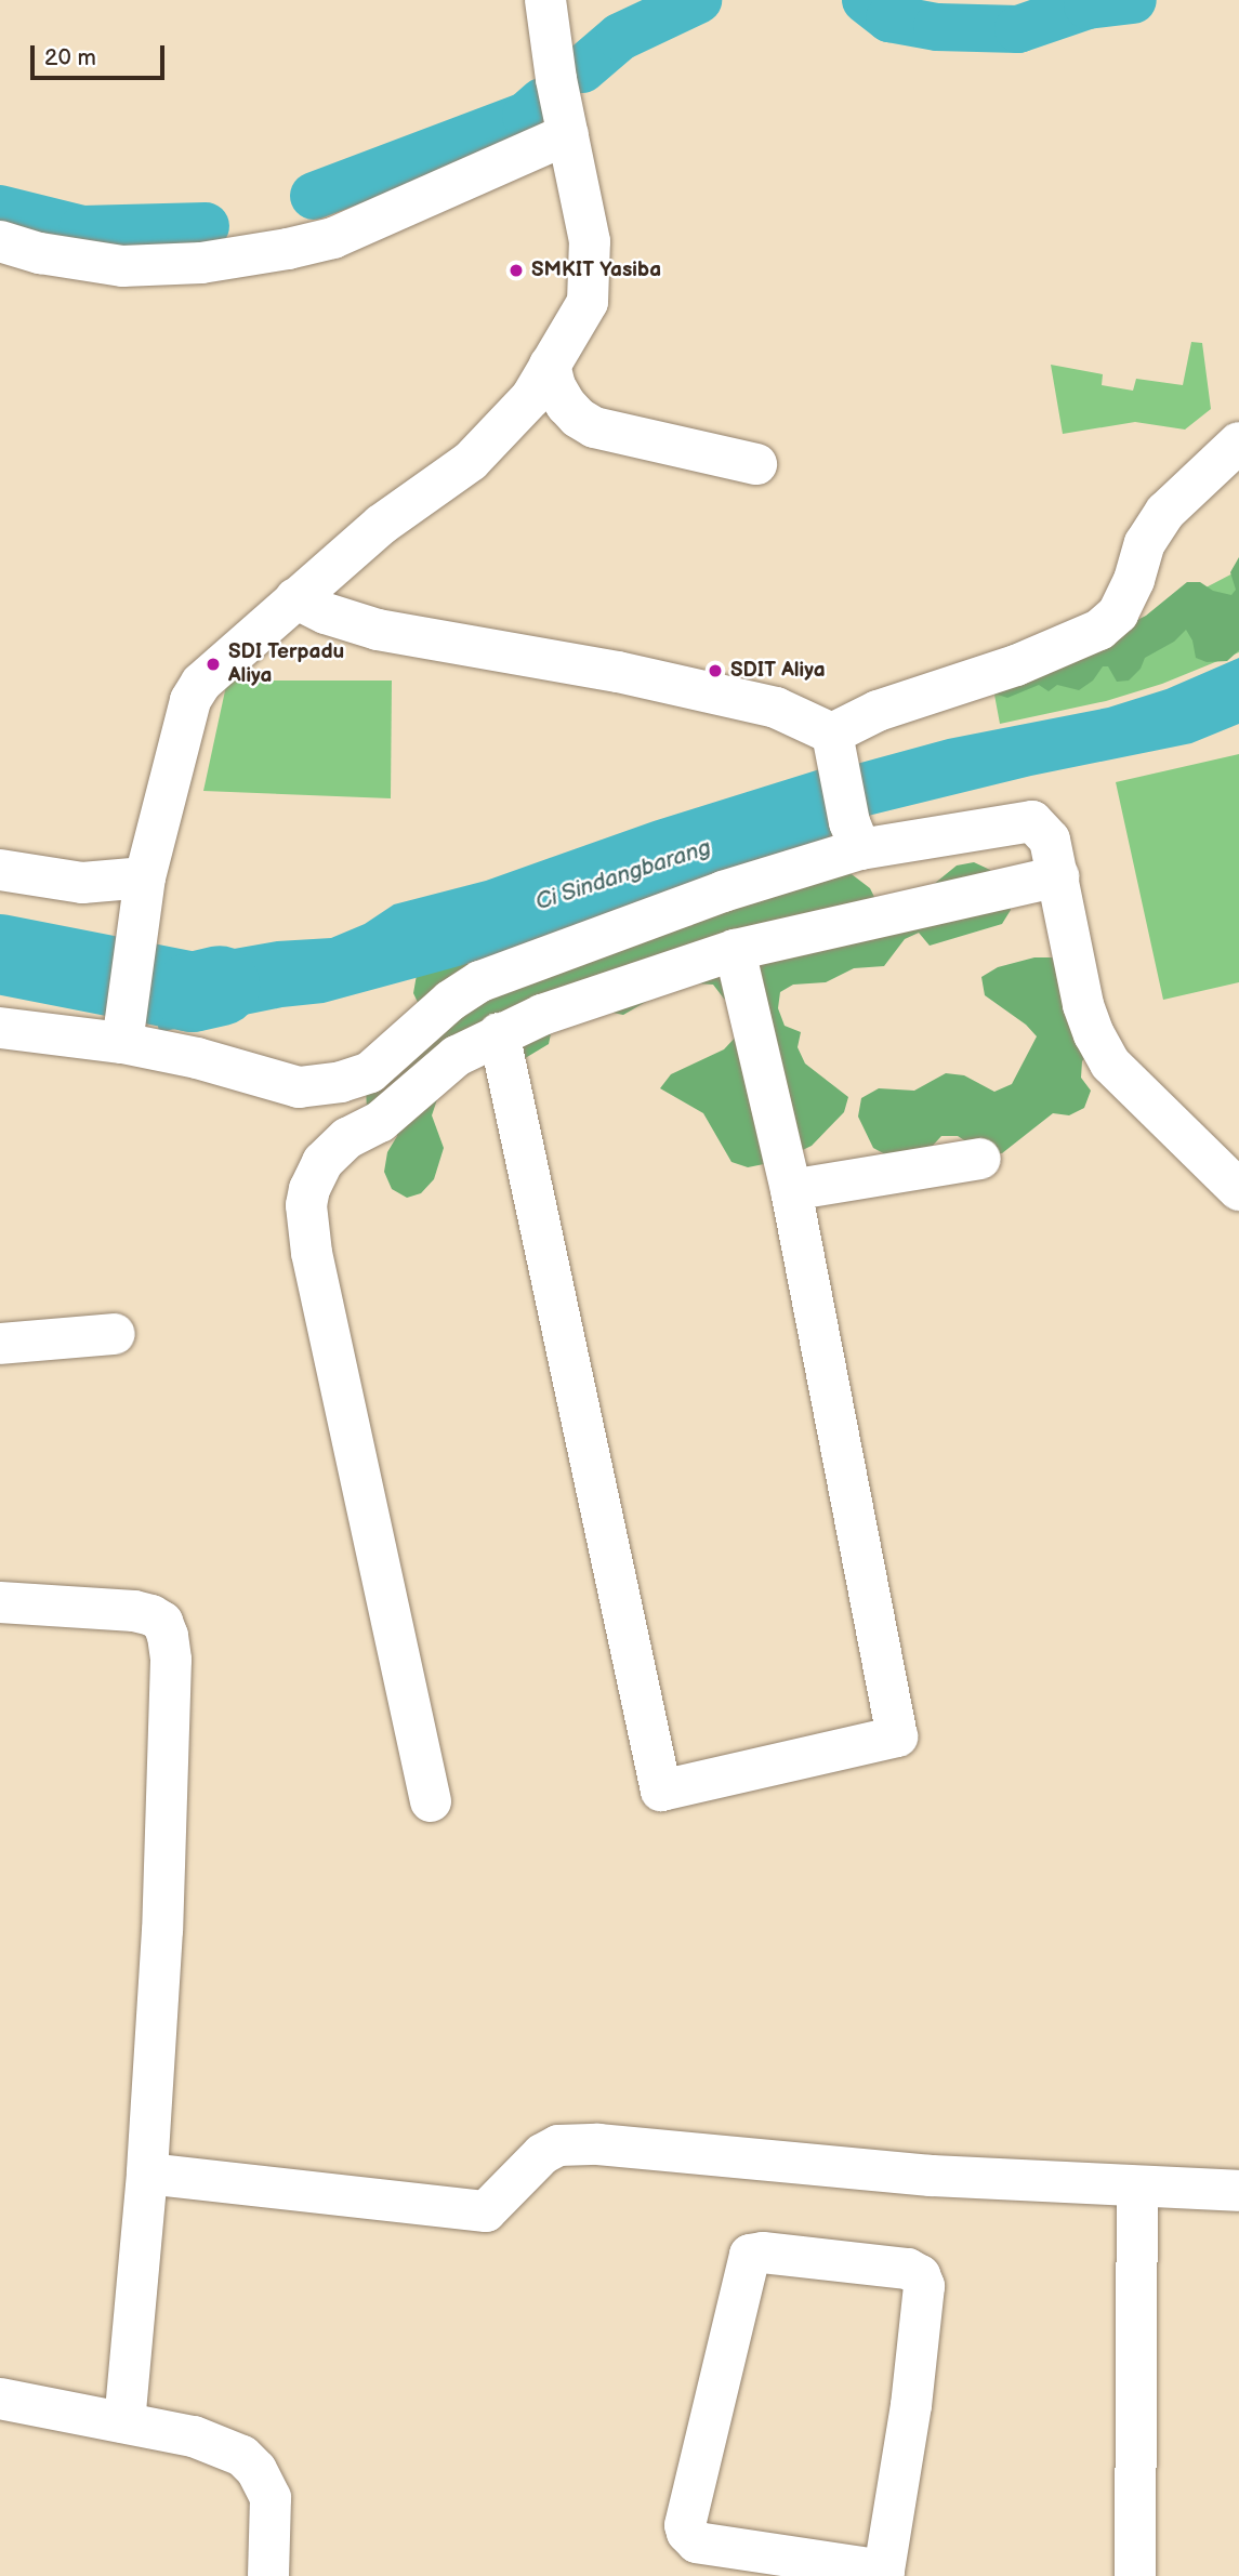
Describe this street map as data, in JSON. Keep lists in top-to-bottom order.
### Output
{
  "water": ["Ci Sindangbarang"],
  "places": ["SMKIT Yasiba", "SDI Terpadu Aliya", "SDIT Aliya"],
  "scale_bar": "20 m"
}
